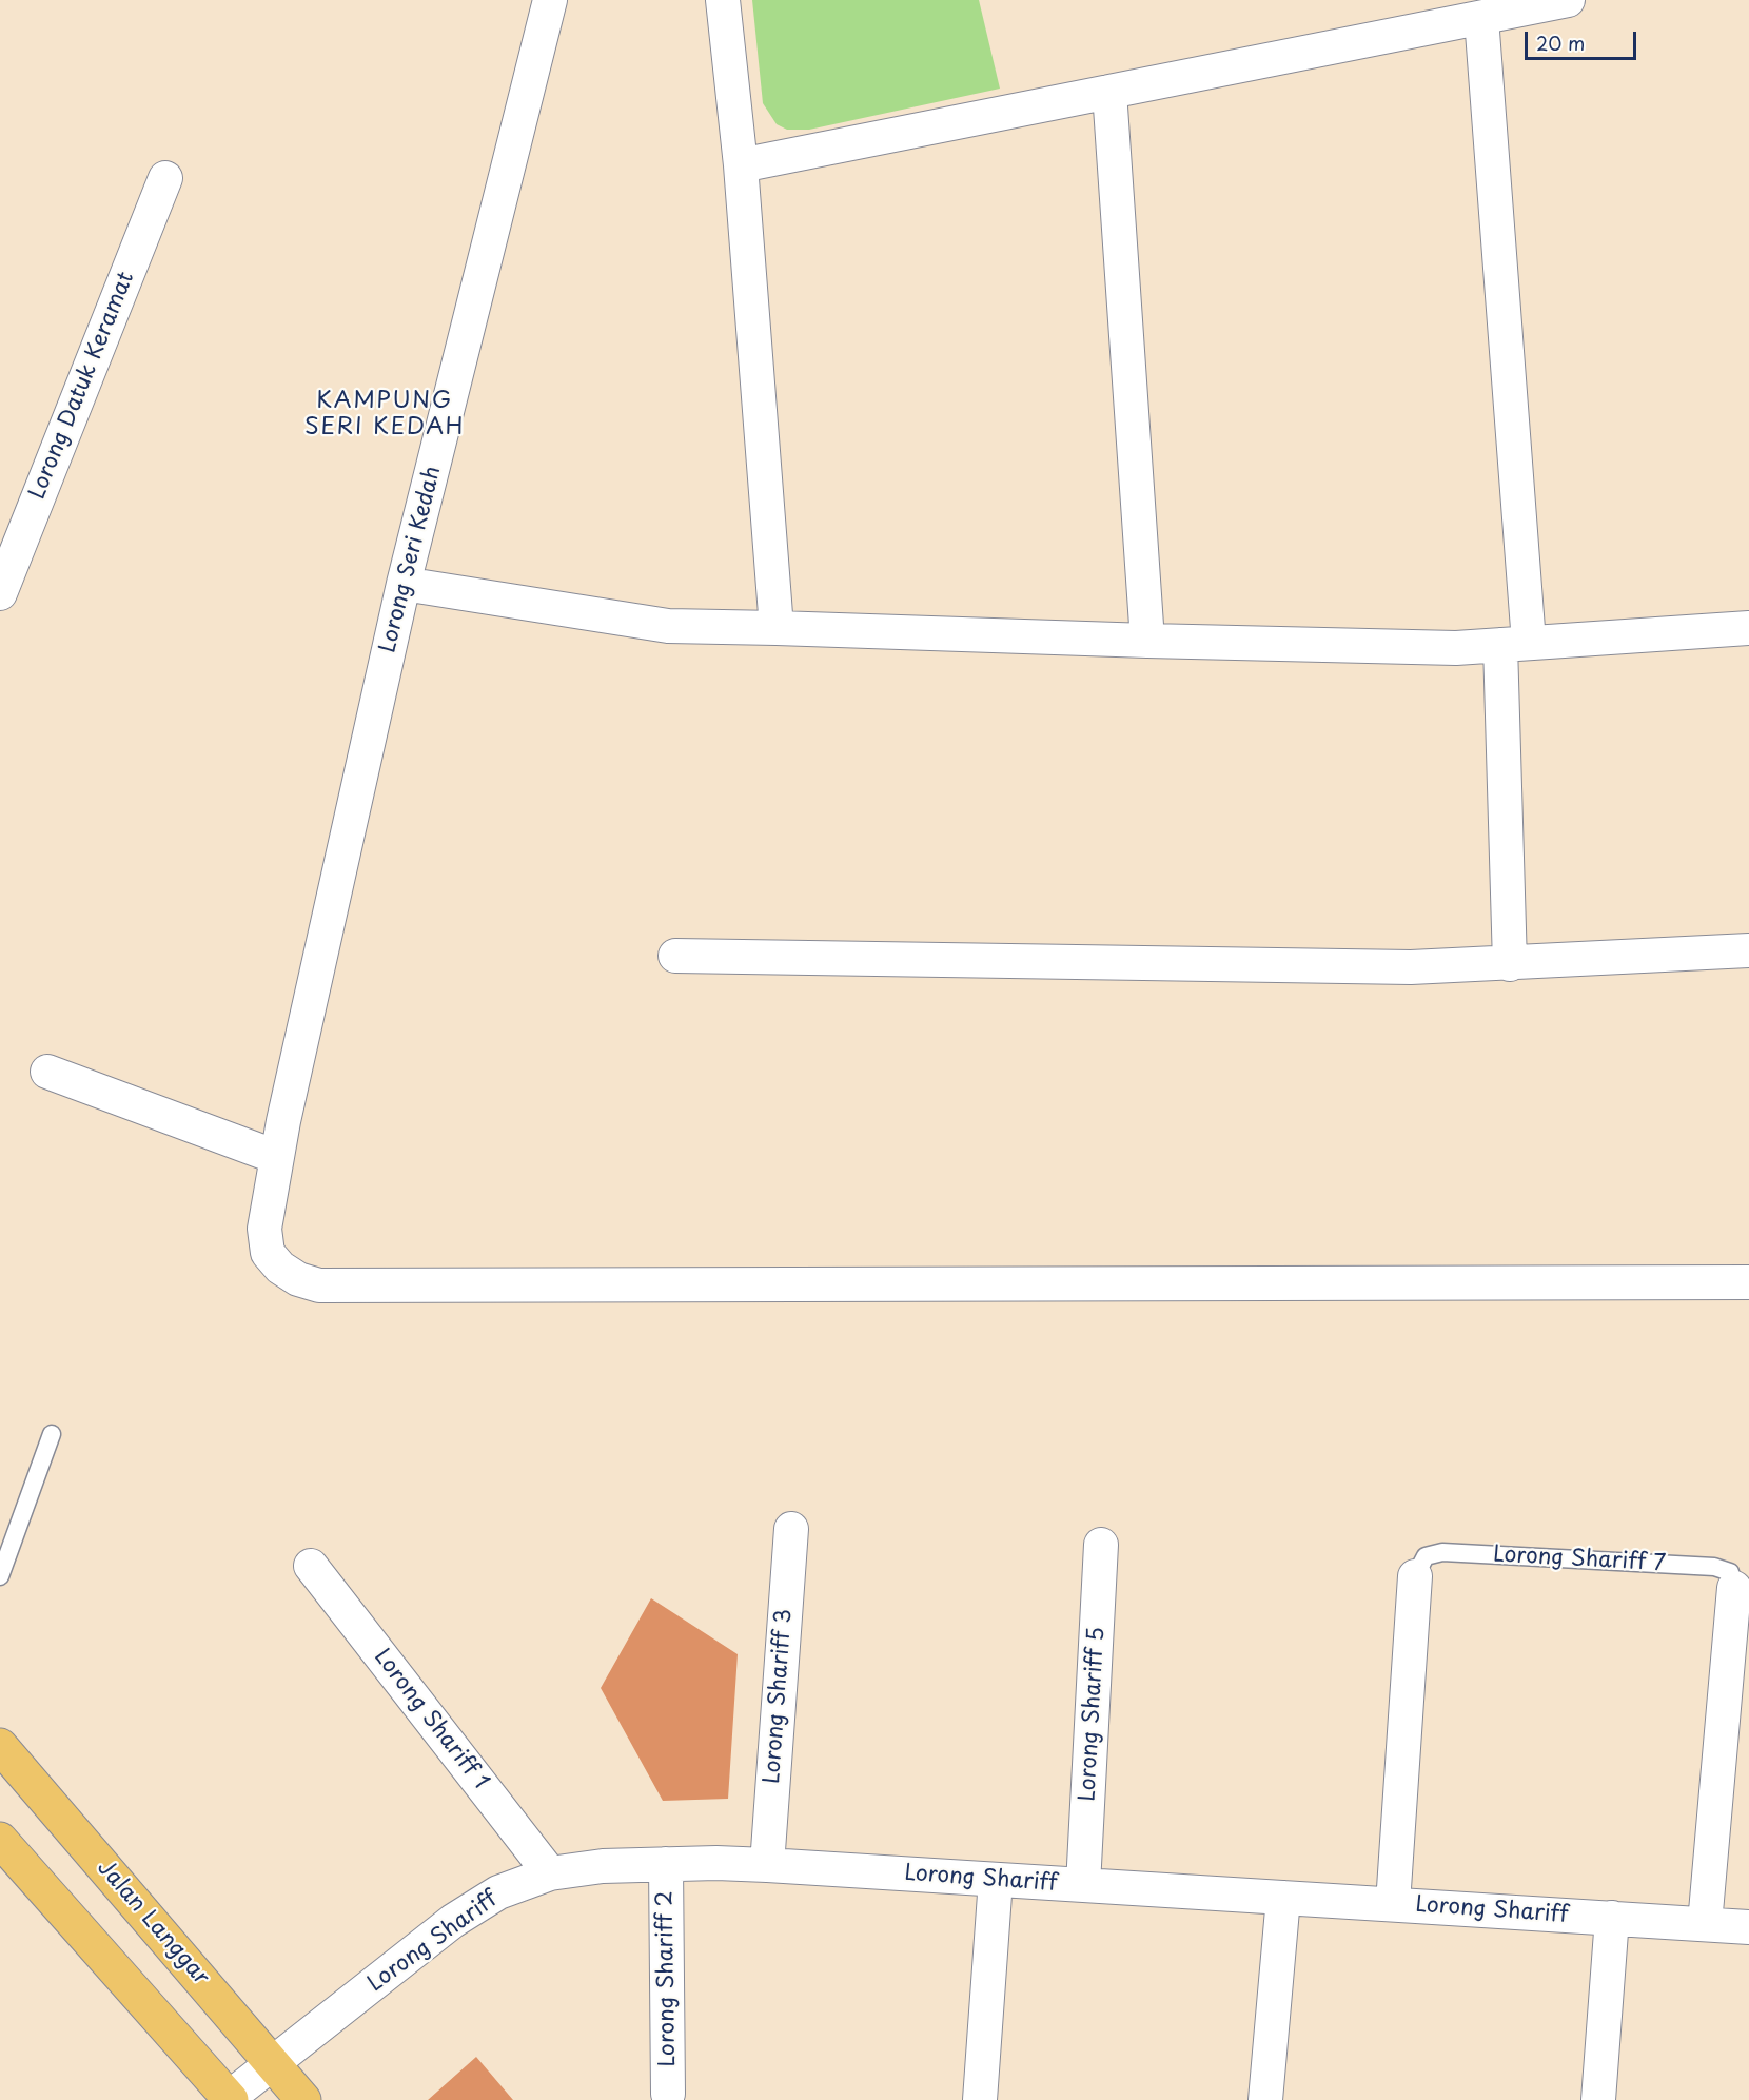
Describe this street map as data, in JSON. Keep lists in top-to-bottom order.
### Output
{
  "streets": {
    "main road": ["Jalan Langgar"],
    "street": [
      "Lorong Datuk Keramat",
      "Lorong Seri Kedah",
      "Lorong Shariff 7",
      "Lorong Shariff 3",
      "Lorong Shariff 5",
      "Lorong Shariff 1",
      "Lorong Shariff",
      "Lorong Shariff 2"
    ]
  },
  "crossings": [
    ["Lorong Shariff 7", "Lorong Shariff"],
    ["Lorong Shariff 3", "Lorong Shariff"],
    ["Lorong Shariff 5", "Lorong Shariff"],
    ["Lorong Shariff 1", "Lorong Shariff"],
    ["Lorong Shariff", "Jalan Langgar"],
    ["Lorong Shariff", "Lorong Shariff 2"]
  ],
  "districts": ["KAMPUNG SERI KEDAH"],
  "scale_bar": "20 m"
}
